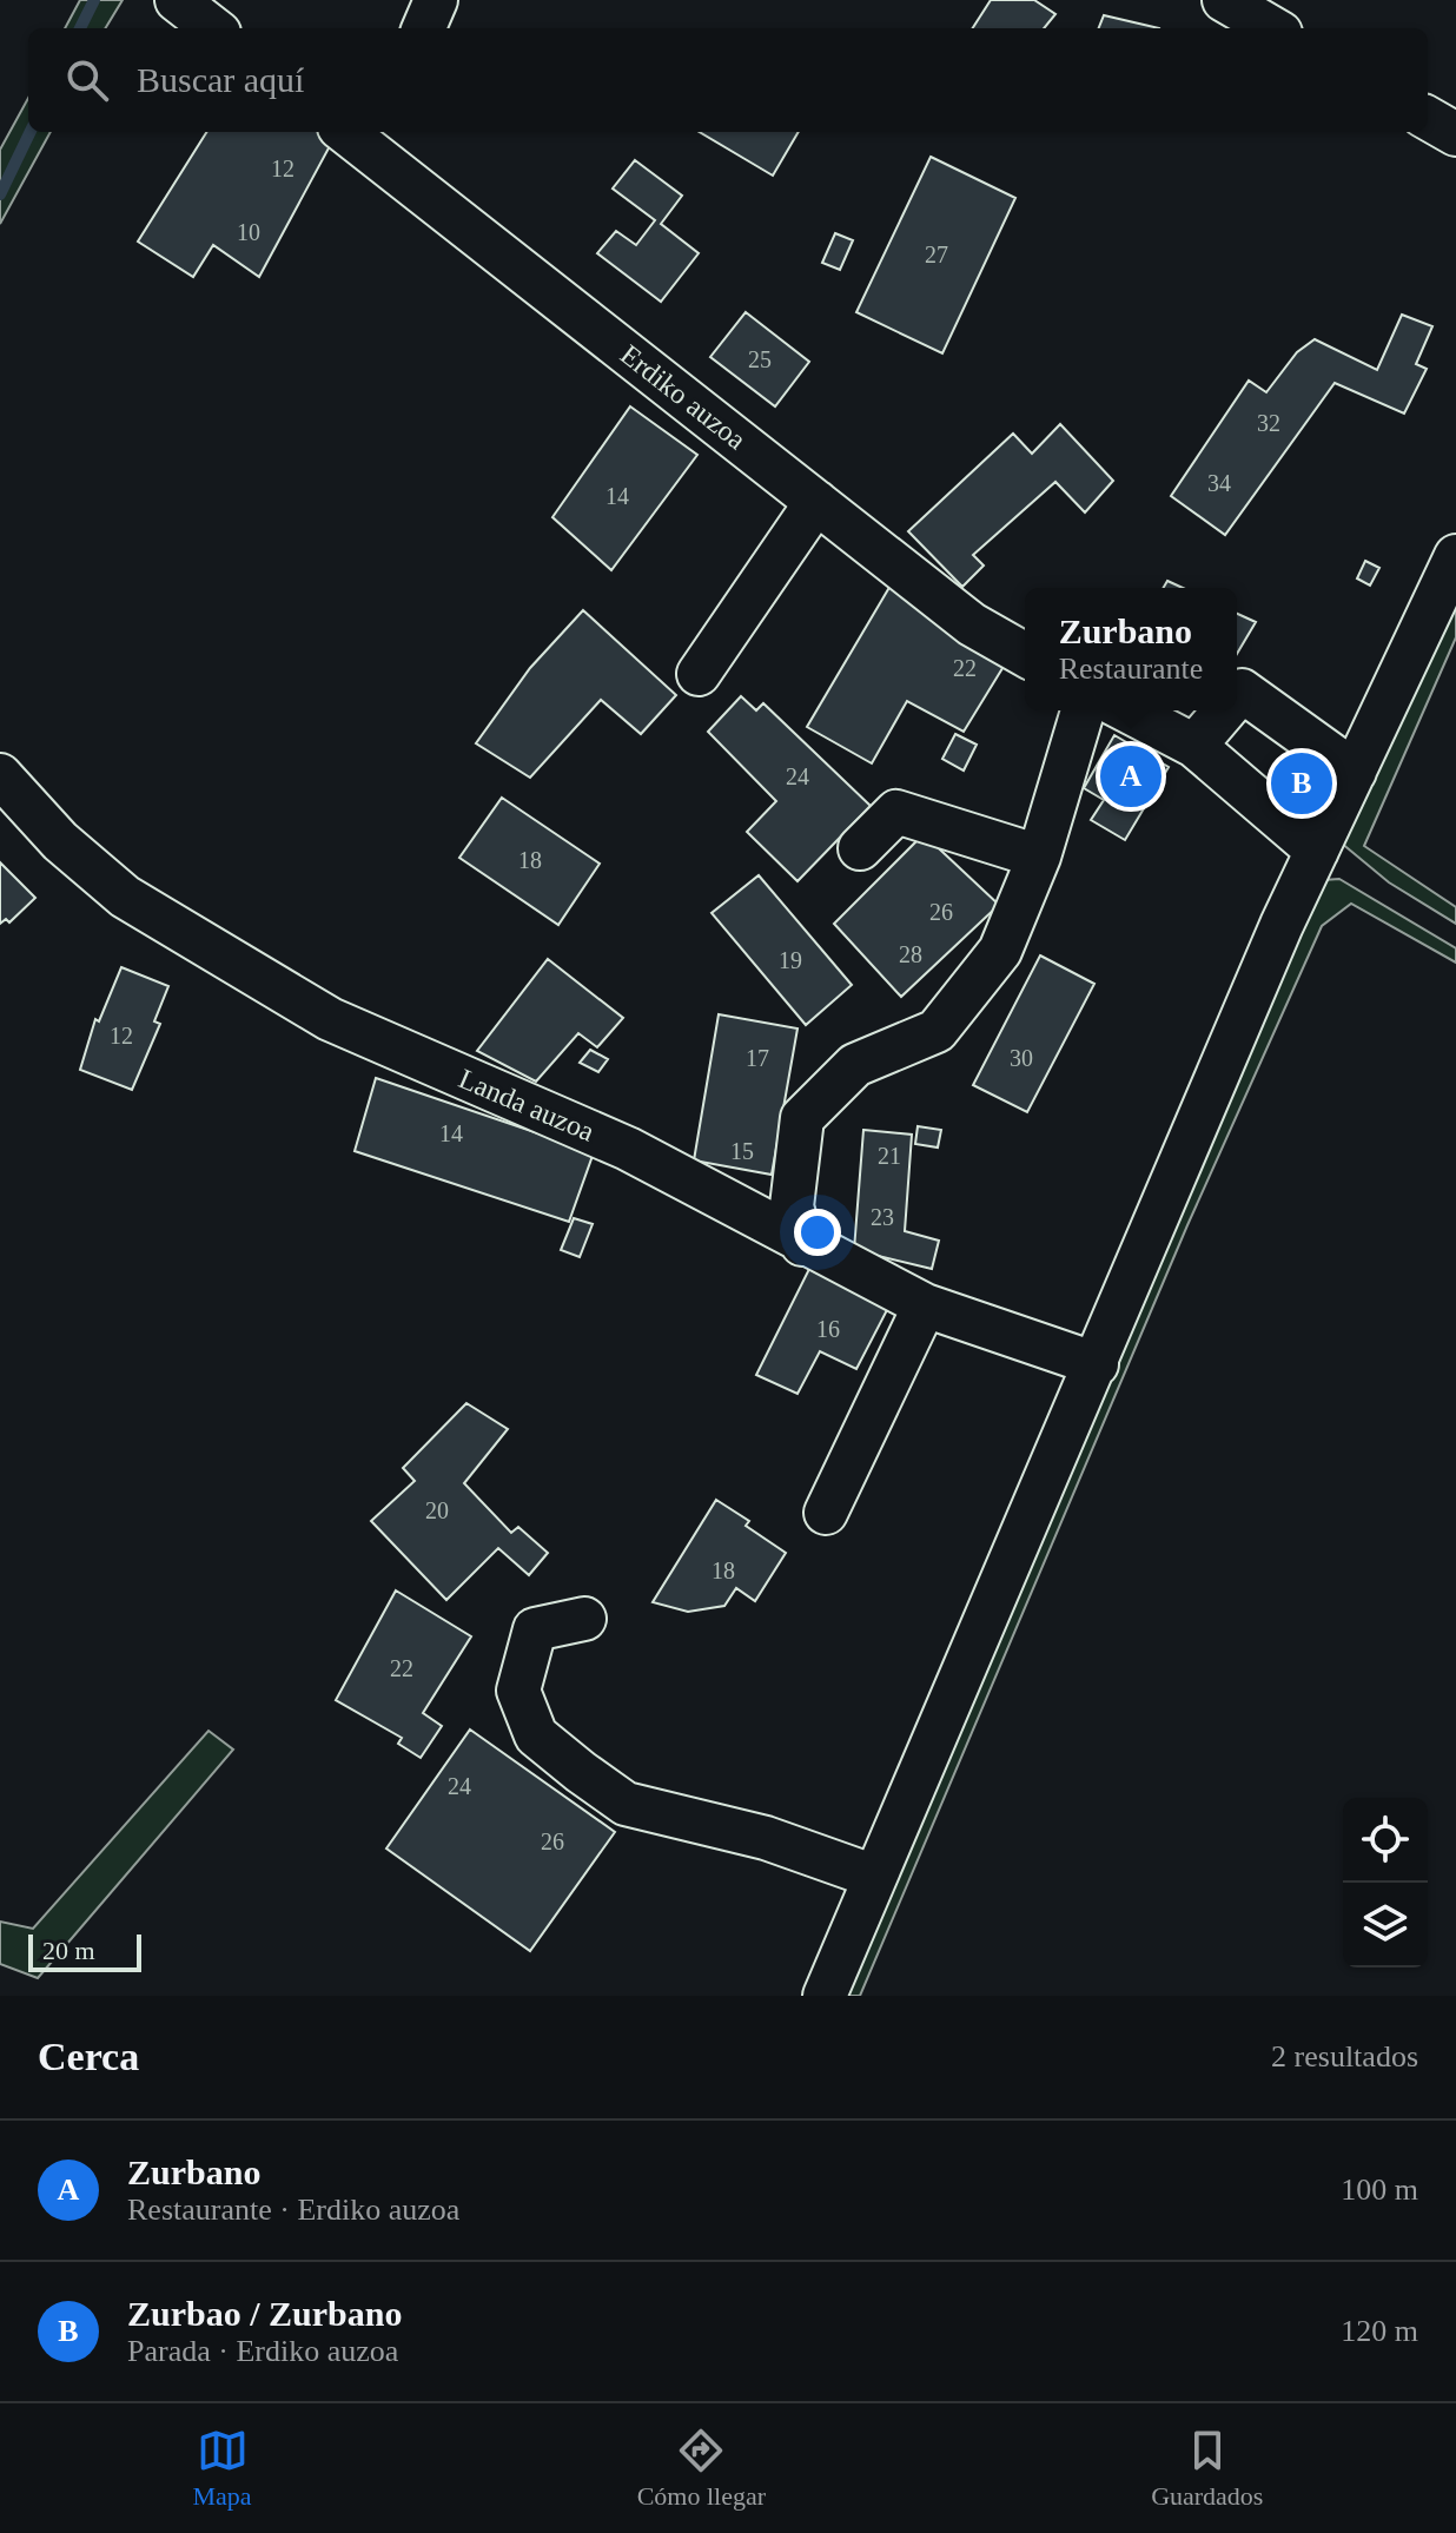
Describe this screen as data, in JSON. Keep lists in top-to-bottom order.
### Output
{
  "streets": {
    "street": ["Erdiko auzoa", "Landa auzoa"]
  },
  "house_numbers": [
    "12",
    "10",
    "27",
    "25",
    "32",
    "34",
    "14",
    "22",
    "24",
    "18",
    "26",
    "28",
    "19",
    "12",
    "17",
    "30",
    "14",
    "15",
    "21",
    "23",
    "16",
    "20",
    "18",
    "22",
    "24",
    "26"
  ],
  "scale_bar": "20 m",
  "page": {
    "search": "Buscar aquí",
    "popup": ["Zurbano", "Restaurante"],
    "pins": ["A", "B"],
    "scale": "20 m",
    "heading": ["Cerca", "2 resultados"],
    "list": [
      {
        "mark": "A",
        "name": "Zurbano",
        "note": "Restaurante · Erdiko auzoa",
        "value": "100 m"
      },
      {
        "mark": "B",
        "name": "Zurbao / Zurbano",
        "note": "Parada · Erdiko auzoa",
        "value": "120 m"
      }
    ],
    "nav": ["Mapa", "Cómo llegar", "Guardados"]
  }
}
